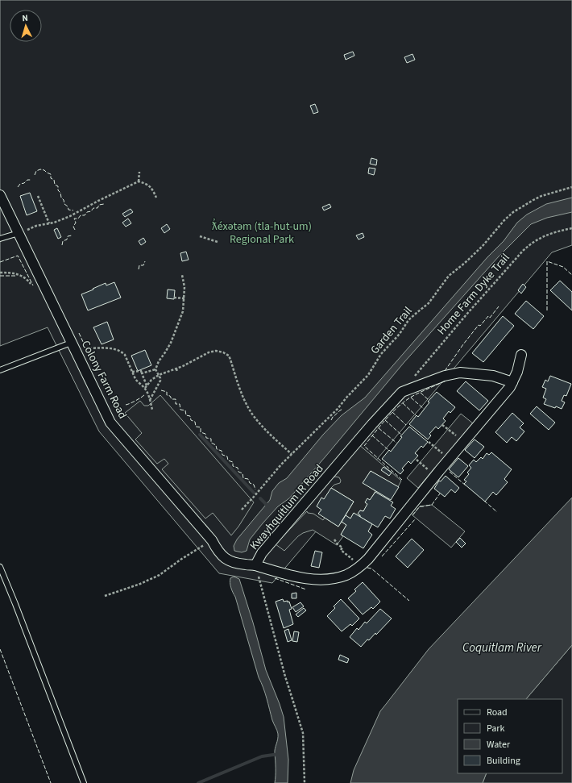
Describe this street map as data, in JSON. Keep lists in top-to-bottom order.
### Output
{
  "streets": {
    "street": ["Colony Farm Road", "Kwayhquitlum IR Road"],
    "path": ["Home Farm Dyke Trail", "Garden Trail"]
  },
  "crossings": [
    ["Colony Farm Road", "Kwayhquitlum IR Road"]
  ],
  "water": ["Coquitlam River"],
  "parks": ["ƛ̓éxətəm (tla-hut-um) Regional Park"],
  "legend": [
    "Road",
    "Park",
    "Water",
    "Building"
  ],
  "north": "top"
}
